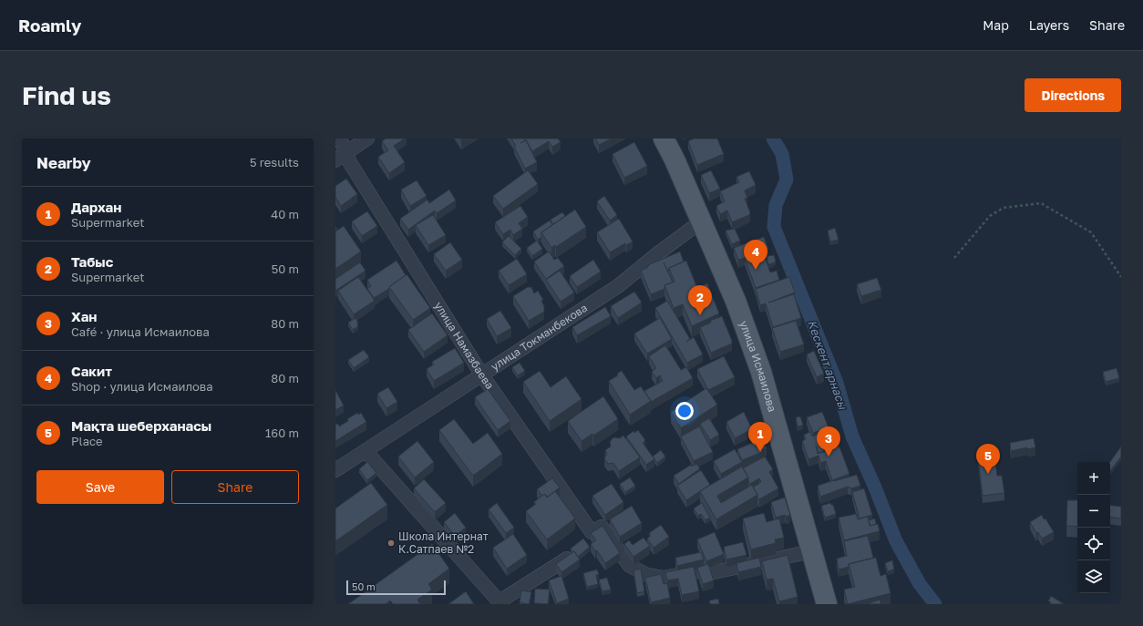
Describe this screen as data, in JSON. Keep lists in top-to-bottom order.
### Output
{
  "streets": {
    "main road": ["улица Исмаилова"],
    "street": ["улица Токманбекова", "улица Намазбаева"]
  },
  "crossings": [
    ["улица Токманбекова", "улица Намазбаева"],
    ["улица Токманбекова", "улица Исмаилова"],
    ["улица Намазбаева", "улица Исмаилова"]
  ],
  "water": ["Кескент арнасы"],
  "places": ["Школа Интернат К.Сатпаев №2"],
  "scale_bar": "50 m",
  "page": {
    "header": "Roamly",
    "nav": ["Map", "Layers", "Share"],
    "buttons": [
      "Directions",
      ["Save", "Share"]
    ],
    "title": "Find us",
    "heading": ["Nearby", "5 results"],
    "list": [
      {
        "mark": "1",
        "name": "Дархан",
        "note": "Supermarket",
        "value": "40 m"
      },
      {
        "mark": "2",
        "name": "Табыс",
        "note": "Supermarket",
        "value": "50 m"
      },
      {
        "mark": "3",
        "name": "Хан",
        "note": "Café · улица Исмаилова",
        "value": "80 m"
      },
      {
        "mark": "4",
        "name": "Сакит",
        "note": "Shop · улица Исмаилова",
        "value": "80 m"
      },
      {
        "mark": "5",
        "name": "Мақта шеберханасы",
        "note": "Place",
        "value": "160 m"
      }
    ],
    "pins": [
      "4",
      "2",
      "1",
      "3",
      "5"
    ],
    "map_buttons": ["+", "−"],
    "scale": "50 m"
  }
}
